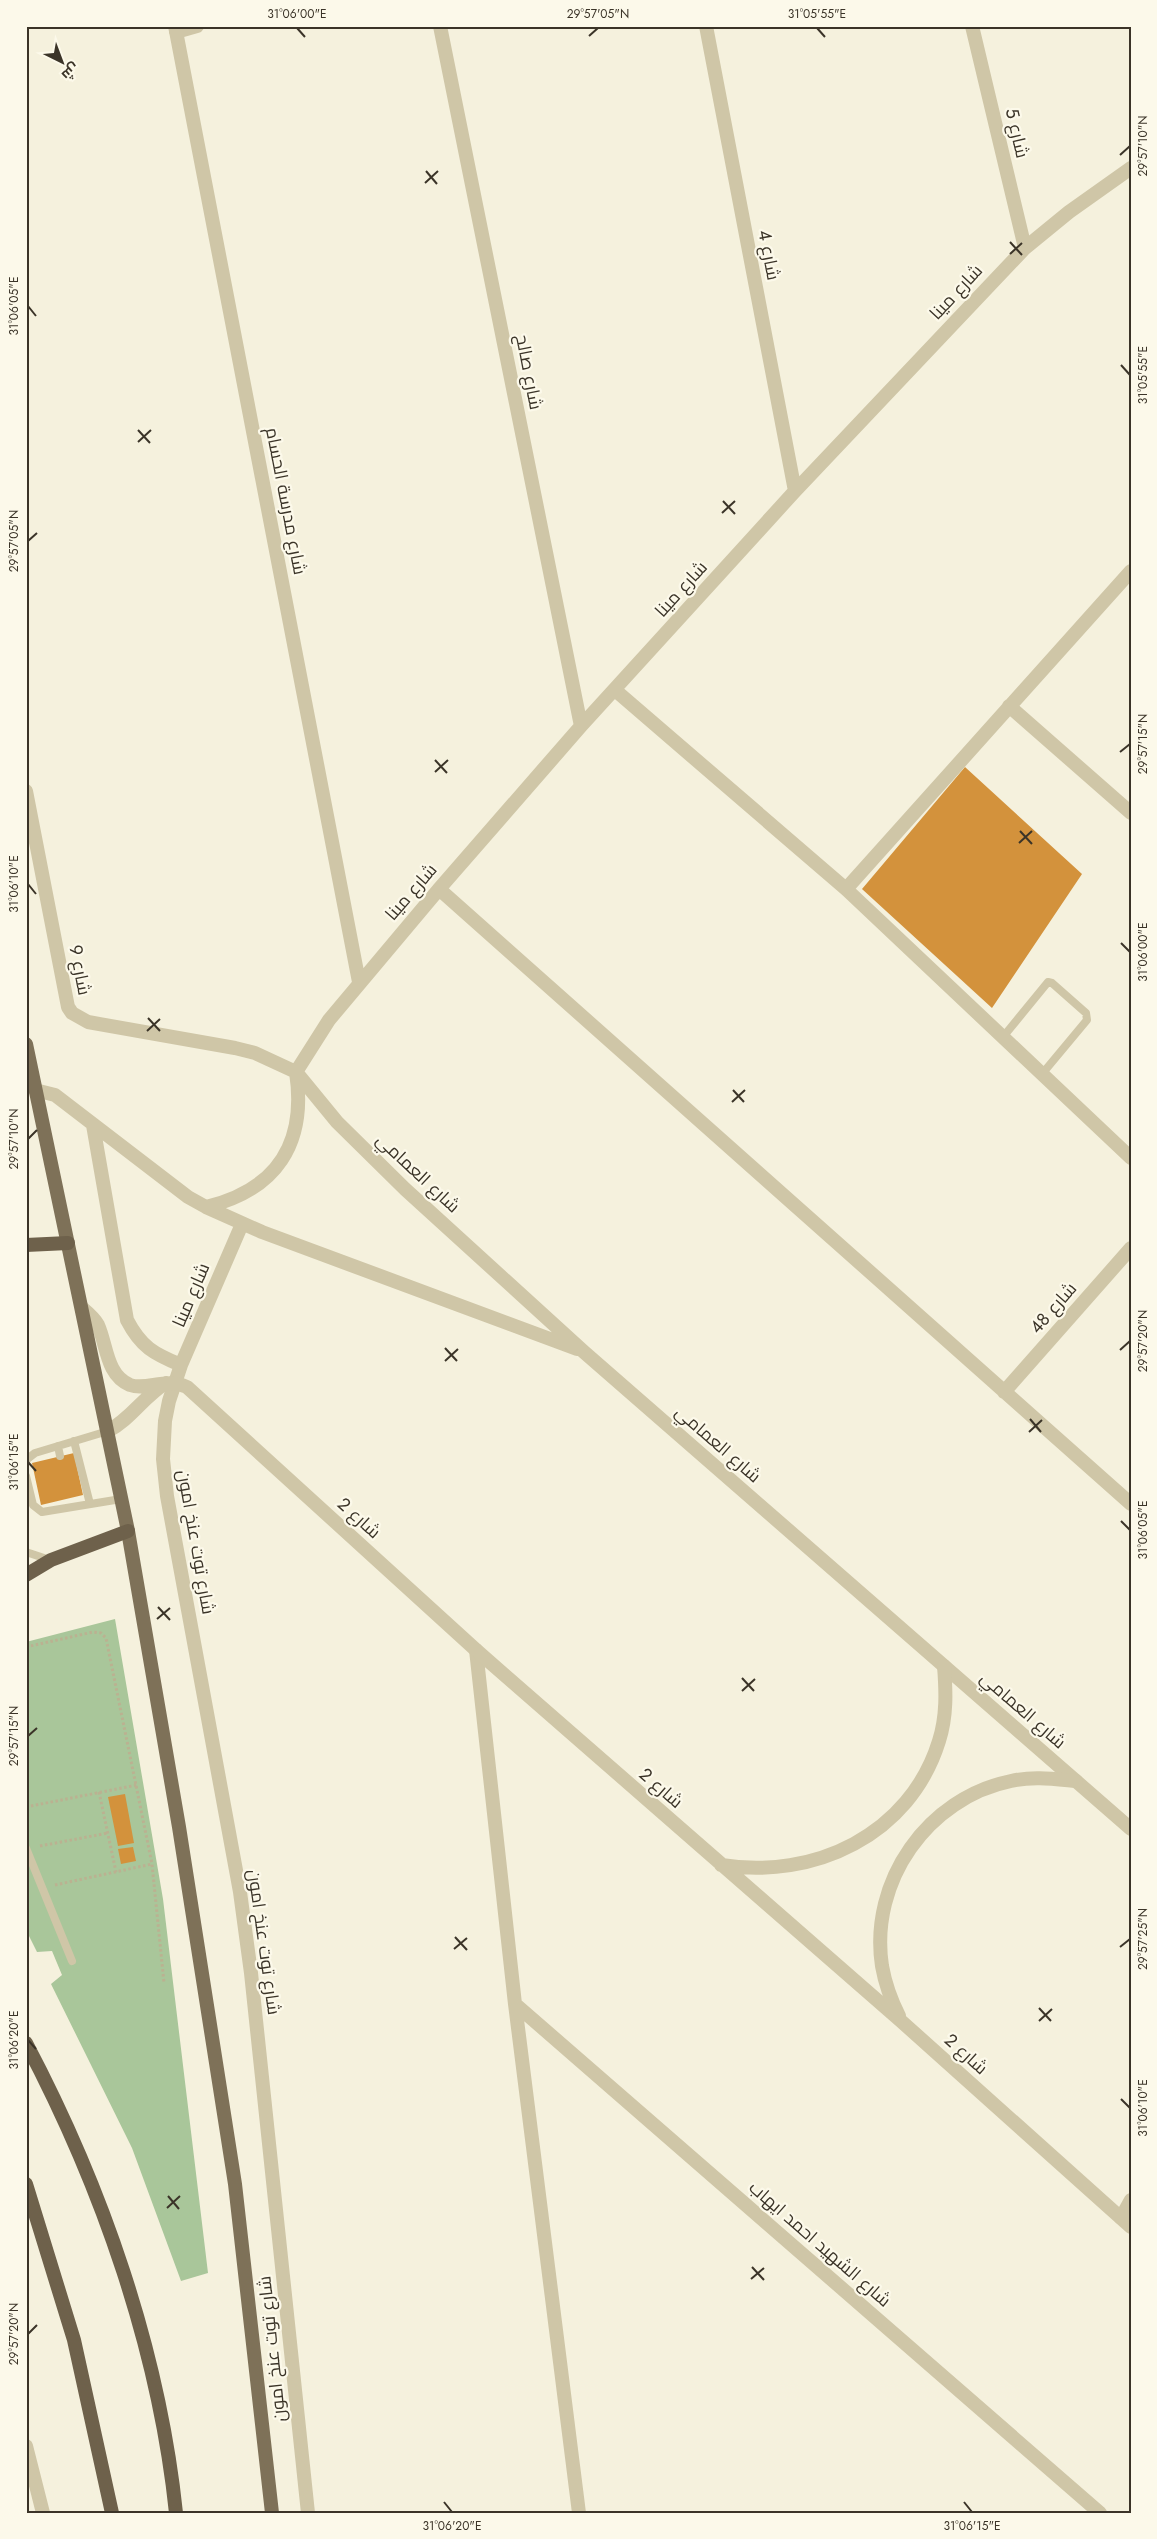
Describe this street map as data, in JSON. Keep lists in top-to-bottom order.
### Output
{
  "streets": {
    "street": [
      "شارع 5",
      "شارع 4",
      "شارع مينا",
      "شارع صالح",
      "شارع مدرسة الحسام",
      "شارع 9",
      "شارع العمامي",
      "شارع 48",
      "شارع 2",
      "شارع توت عنخ امون",
      "شارع الشهيد احمد ايهاب"
    ]
  },
  "crossings": [
    ["شارع 5", "شارع مينا"],
    ["شارع 4", "شارع مينا"],
    ["شارع مينا", "شارع صالح"],
    ["شارع مينا", "شارع مدرسة الحسام"],
    ["شارع مينا", "شارع 9"],
    ["شارع مينا", "شارع العمامي"],
    ["شارع مينا", "شارع 2"],
    ["شارع مينا", "شارع توت عنخ امون"],
    ["شارع 9", "شارع العمامي"],
    ["شارع 2", "شارع توت عنخ امون"]
  ],
  "north": "bottom right",
  "coordinates": [
    "31°06'00\"E",
    "29°57'05\"N",
    "31°05'55\"E",
    "29°57'10\"N",
    "31°06'05\"E",
    "29°57'15\"N",
    "31°06'10\"E",
    "29°57'20\"N",
    "31°06'15\"E",
    "29°57'25\"N",
    "31°06'20\"E"
  ]
}
